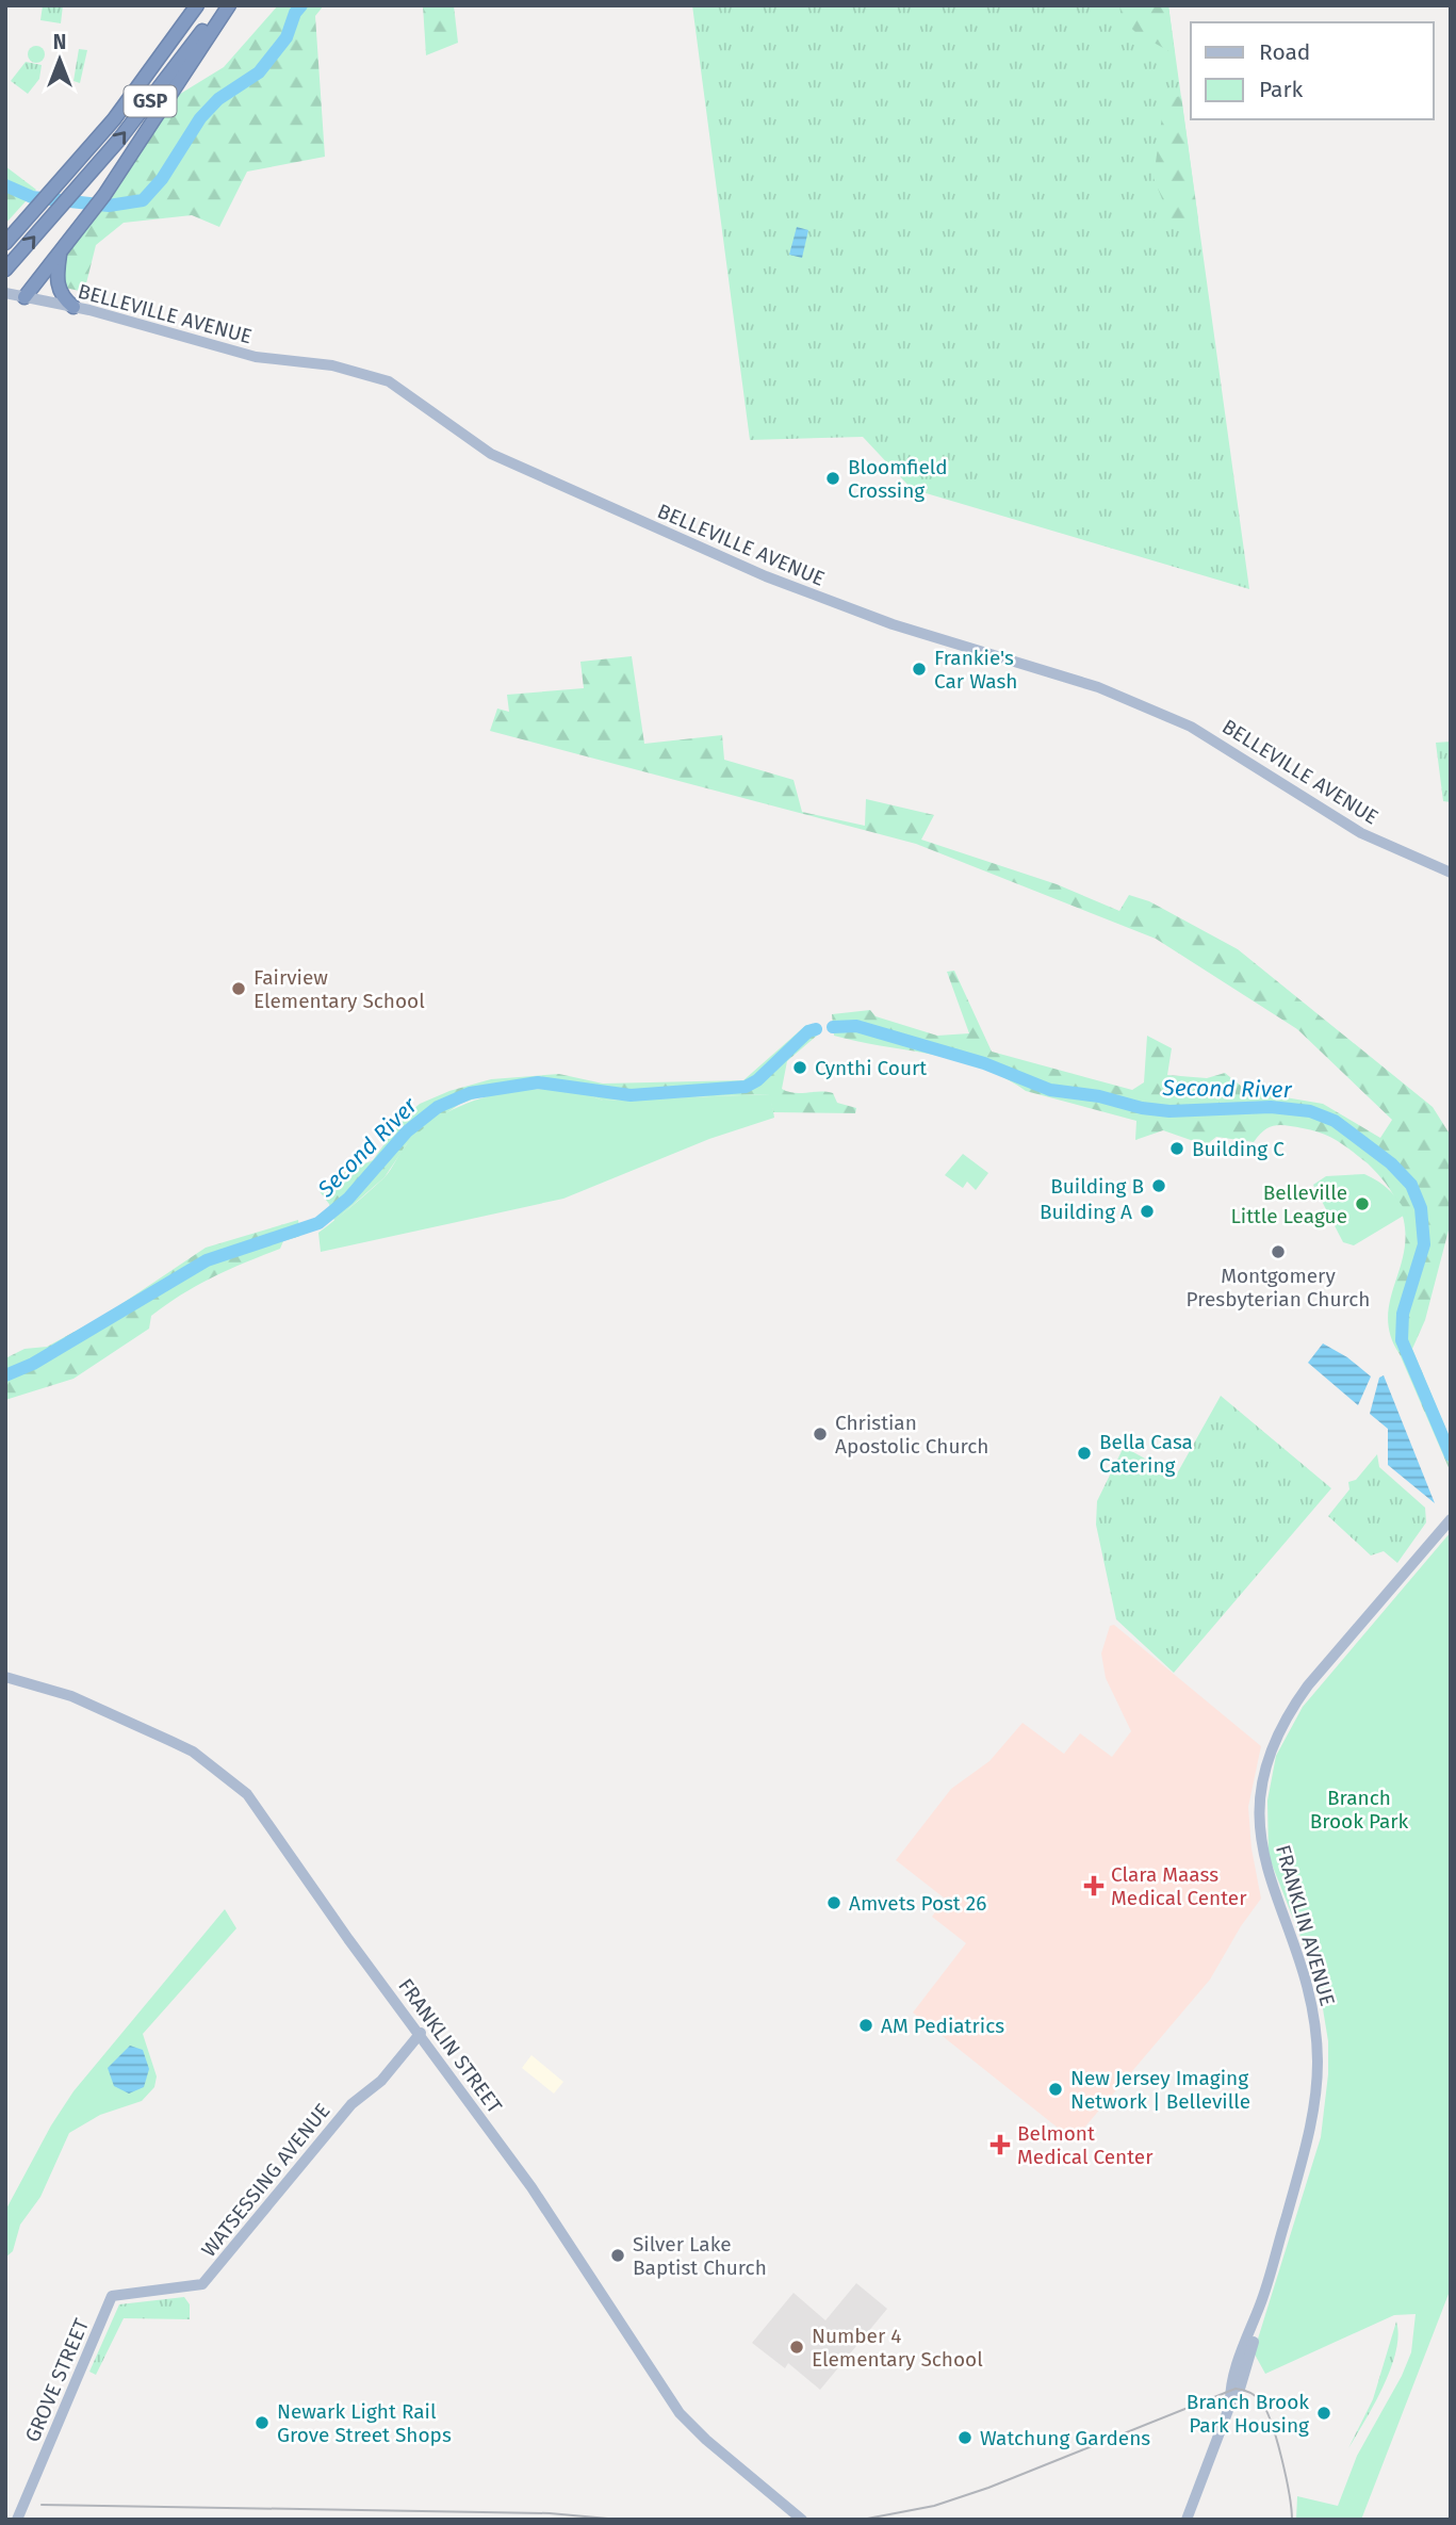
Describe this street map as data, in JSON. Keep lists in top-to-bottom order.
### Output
{
  "streets": {
    "highway": ["GSP"],
    "main road": [
      "BELLEVILLE AVENUE",
      "FRANKLIN AVENUE",
      "FRANKLIN STREET",
      "WATSESSING AVENUE",
      "GROVE STREET"
    ]
  },
  "crossings": [
    ["FRANKLIN STREET", "WATSESSING AVENUE"],
    ["WATSESSING AVENUE", "GROVE STREET"]
  ],
  "water": ["Second River"],
  "parks": ["Branch Brook Park"],
  "places": {
    "other": [
      "Bloomfield Crossing",
      "Frankie's Car Wash",
      "Fairview Elementary School",
      "Cynthi Court",
      "Building C",
      "Building B",
      "Belleville Little League",
      "Building A",
      "Montgomery Presbyterian Church",
      "Christian Apostolic Church",
      "Bella Casa Catering",
      "Amvets Post 26",
      "AM Pediatrics",
      "New Jersey Imaging Network | Belleville",
      "Silver Lake Baptist Church",
      "Number 4 Elementary School",
      "Branch Brook Park Housing",
      "Newark Light Rail Grove Street Shops",
      "Watchung Gardens"
    ],
    "health": ["Clara Maass Medical Center", "Belmont Medical Center"]
  },
  "legend": ["Road", "Park"],
  "north": "top"
}
